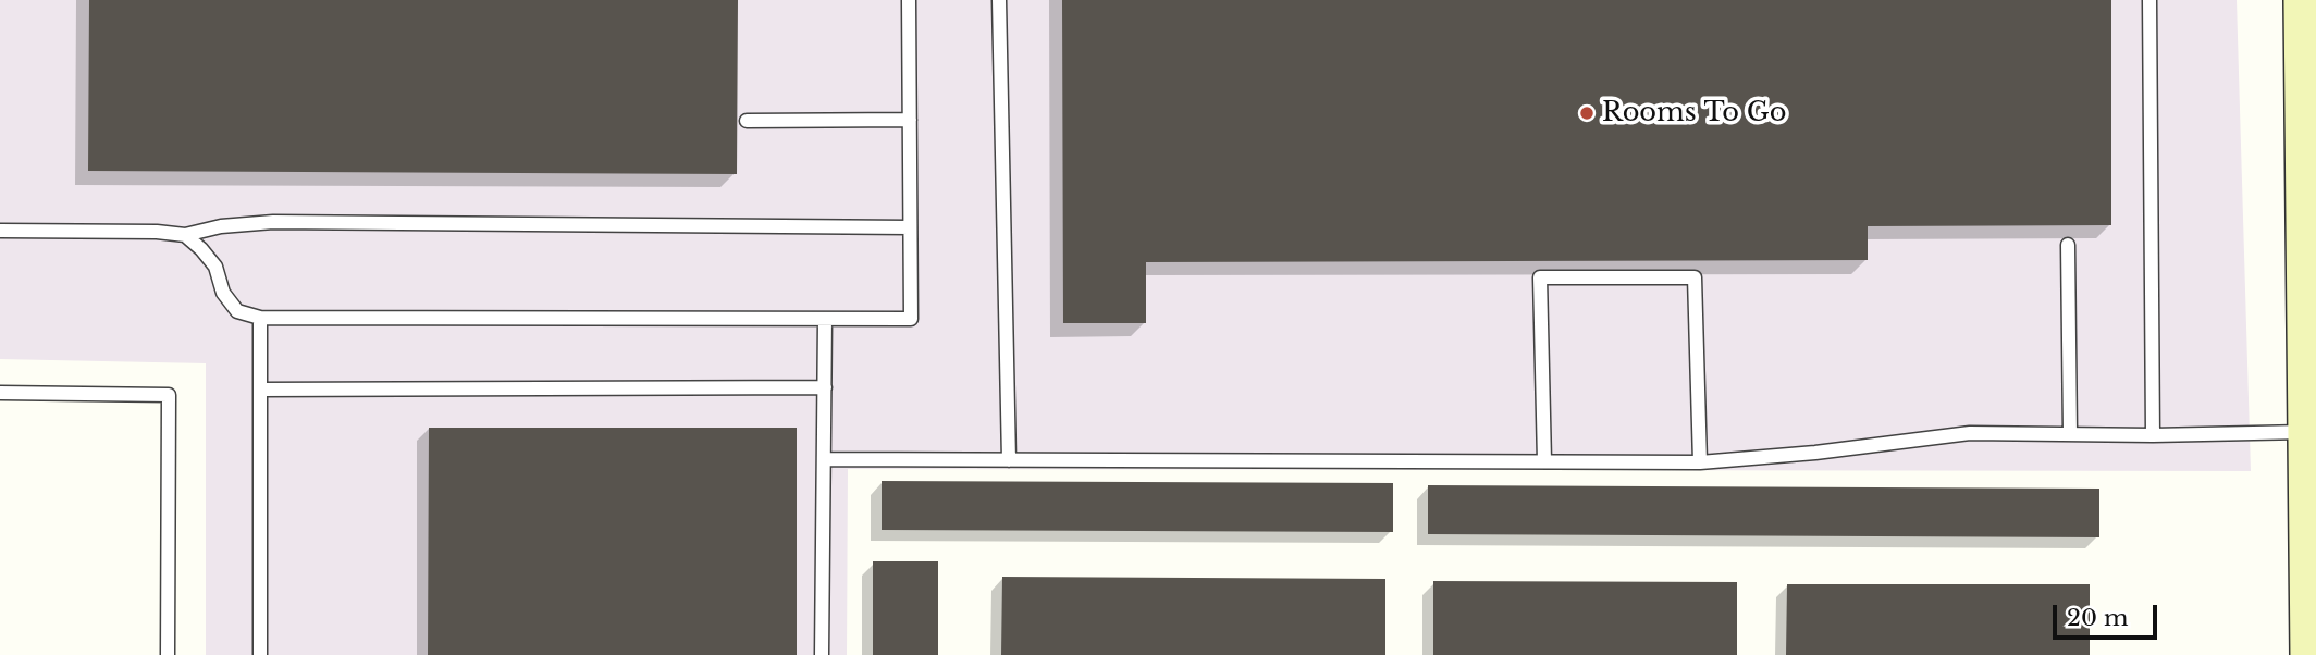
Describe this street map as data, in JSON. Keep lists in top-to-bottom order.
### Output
{
  "places": ["Rooms To Go"],
  "scale_bar": "20 m"
}
